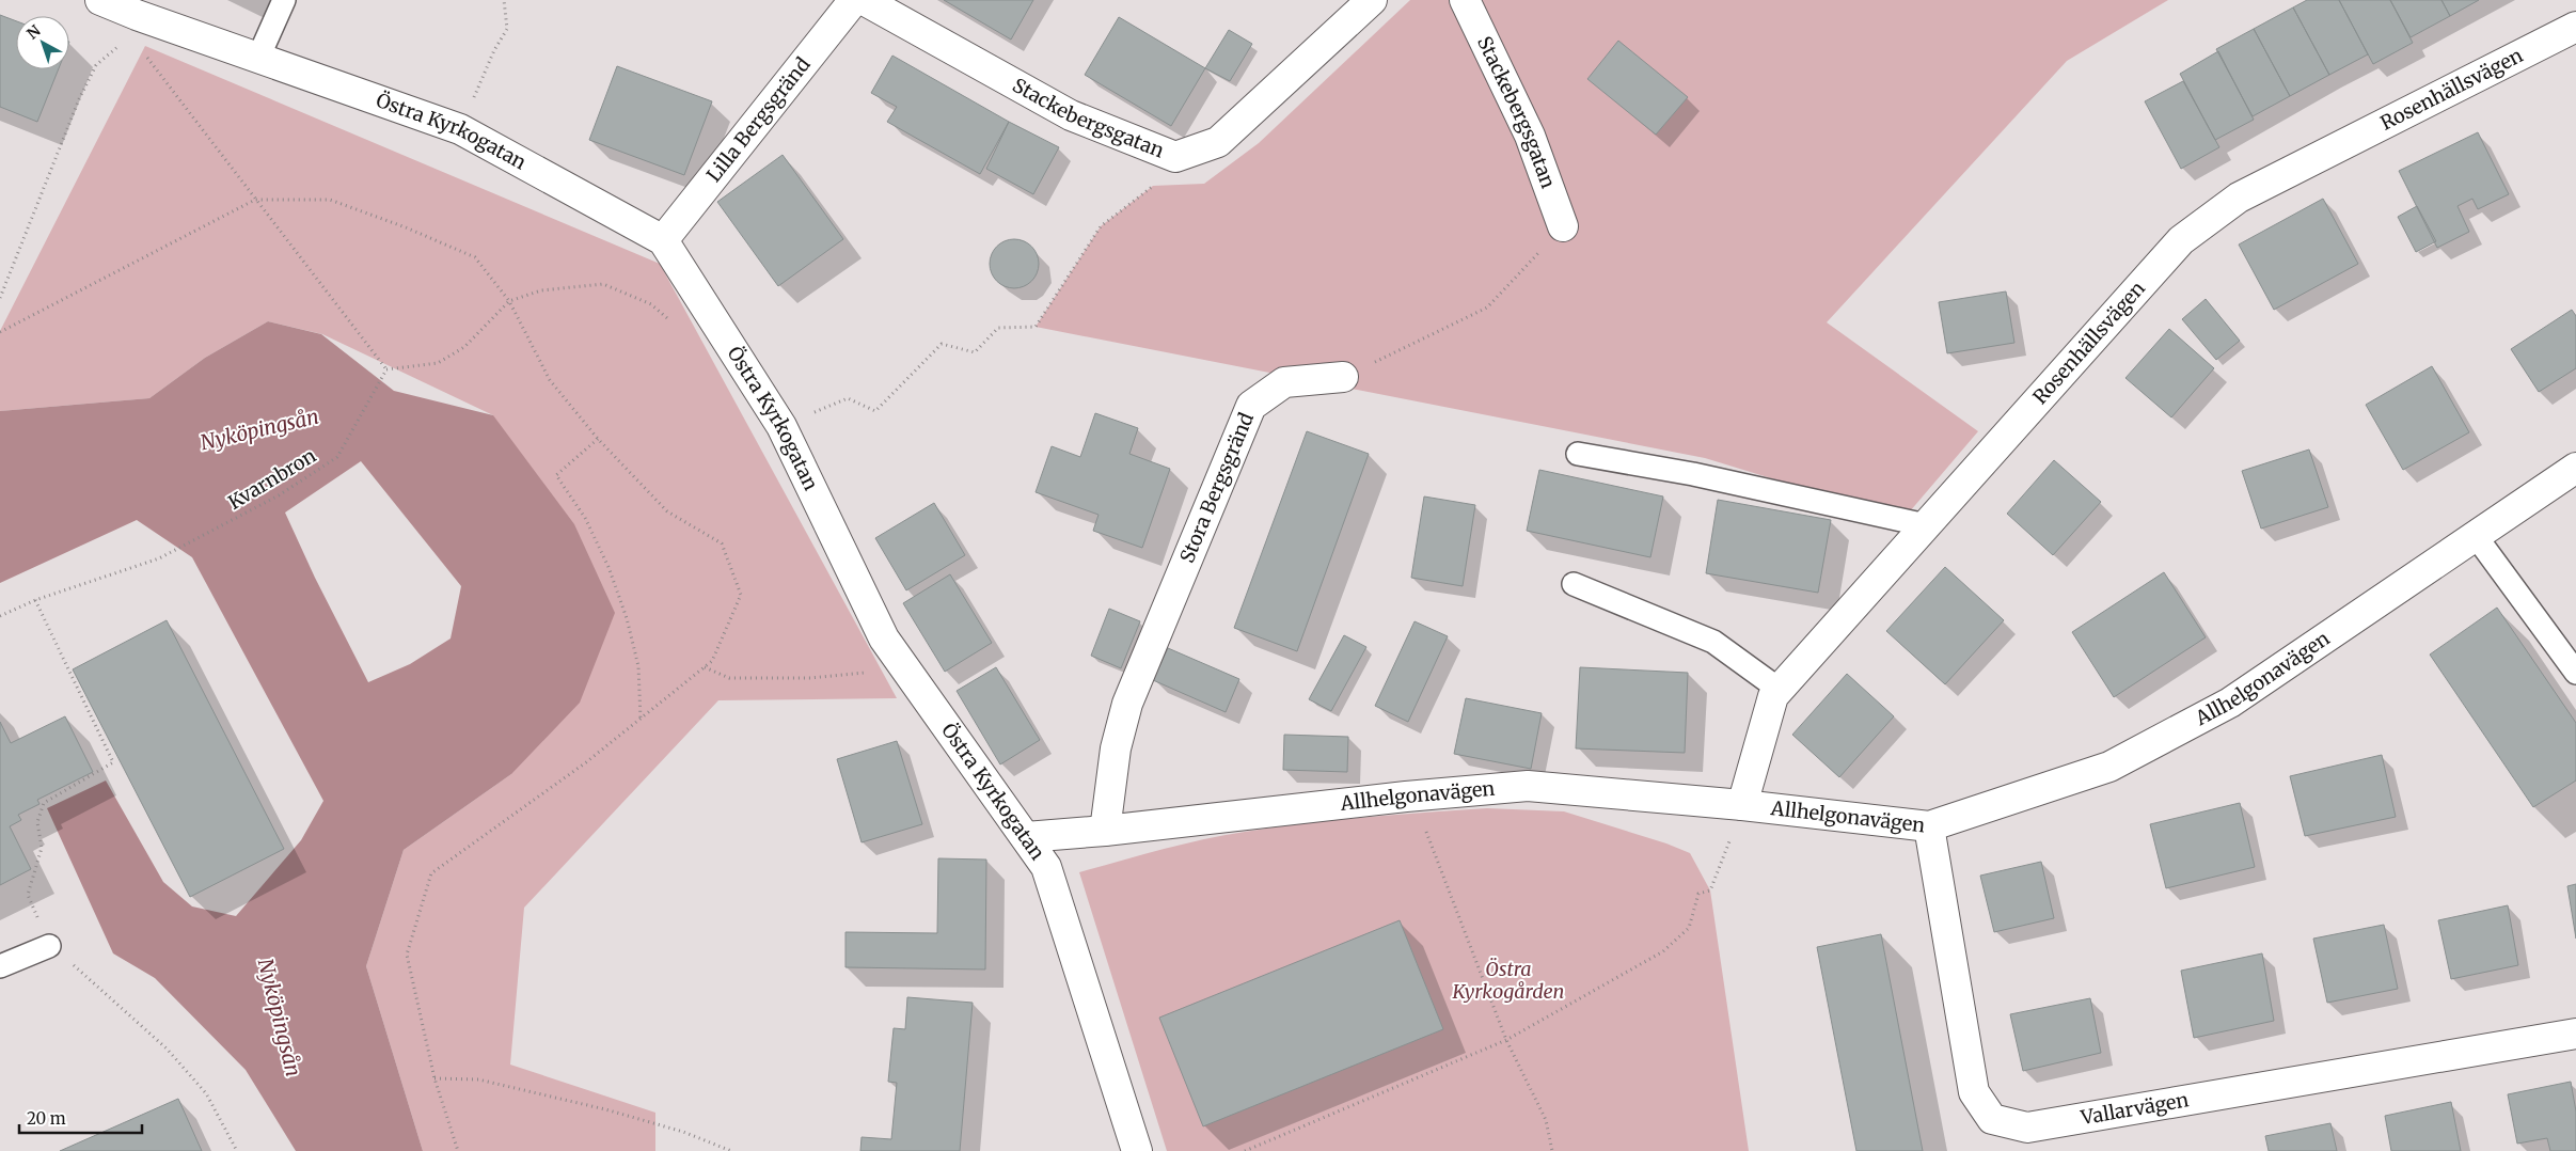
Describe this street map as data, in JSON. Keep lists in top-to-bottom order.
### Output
{
  "streets": {
    "street": [
      "Rosenhällsvägen",
      "Stackebergsgatan",
      "Lilla Bergsgränd",
      "Östra Kyrkogatan",
      "Stora Bergsgränd",
      "Allhelgonavägen",
      "Vallarvägen"
    ],
    "path": ["Kvarnbron"]
  },
  "crossings": [
    ["Rosenhällsvägen", "Allhelgonavägen"],
    ["Lilla Bergsgränd", "Östra Kyrkogatan"],
    ["Östra Kyrkogatan", "Allhelgonavägen"],
    ["Stora Bergsgränd", "Allhelgonavägen"],
    ["Allhelgonavägen", "Vallarvägen"]
  ],
  "water": ["Nyköpingsån"],
  "parks": ["Östra Kyrkogården"],
  "scale_bar": "20 m",
  "north": "top left"
}
